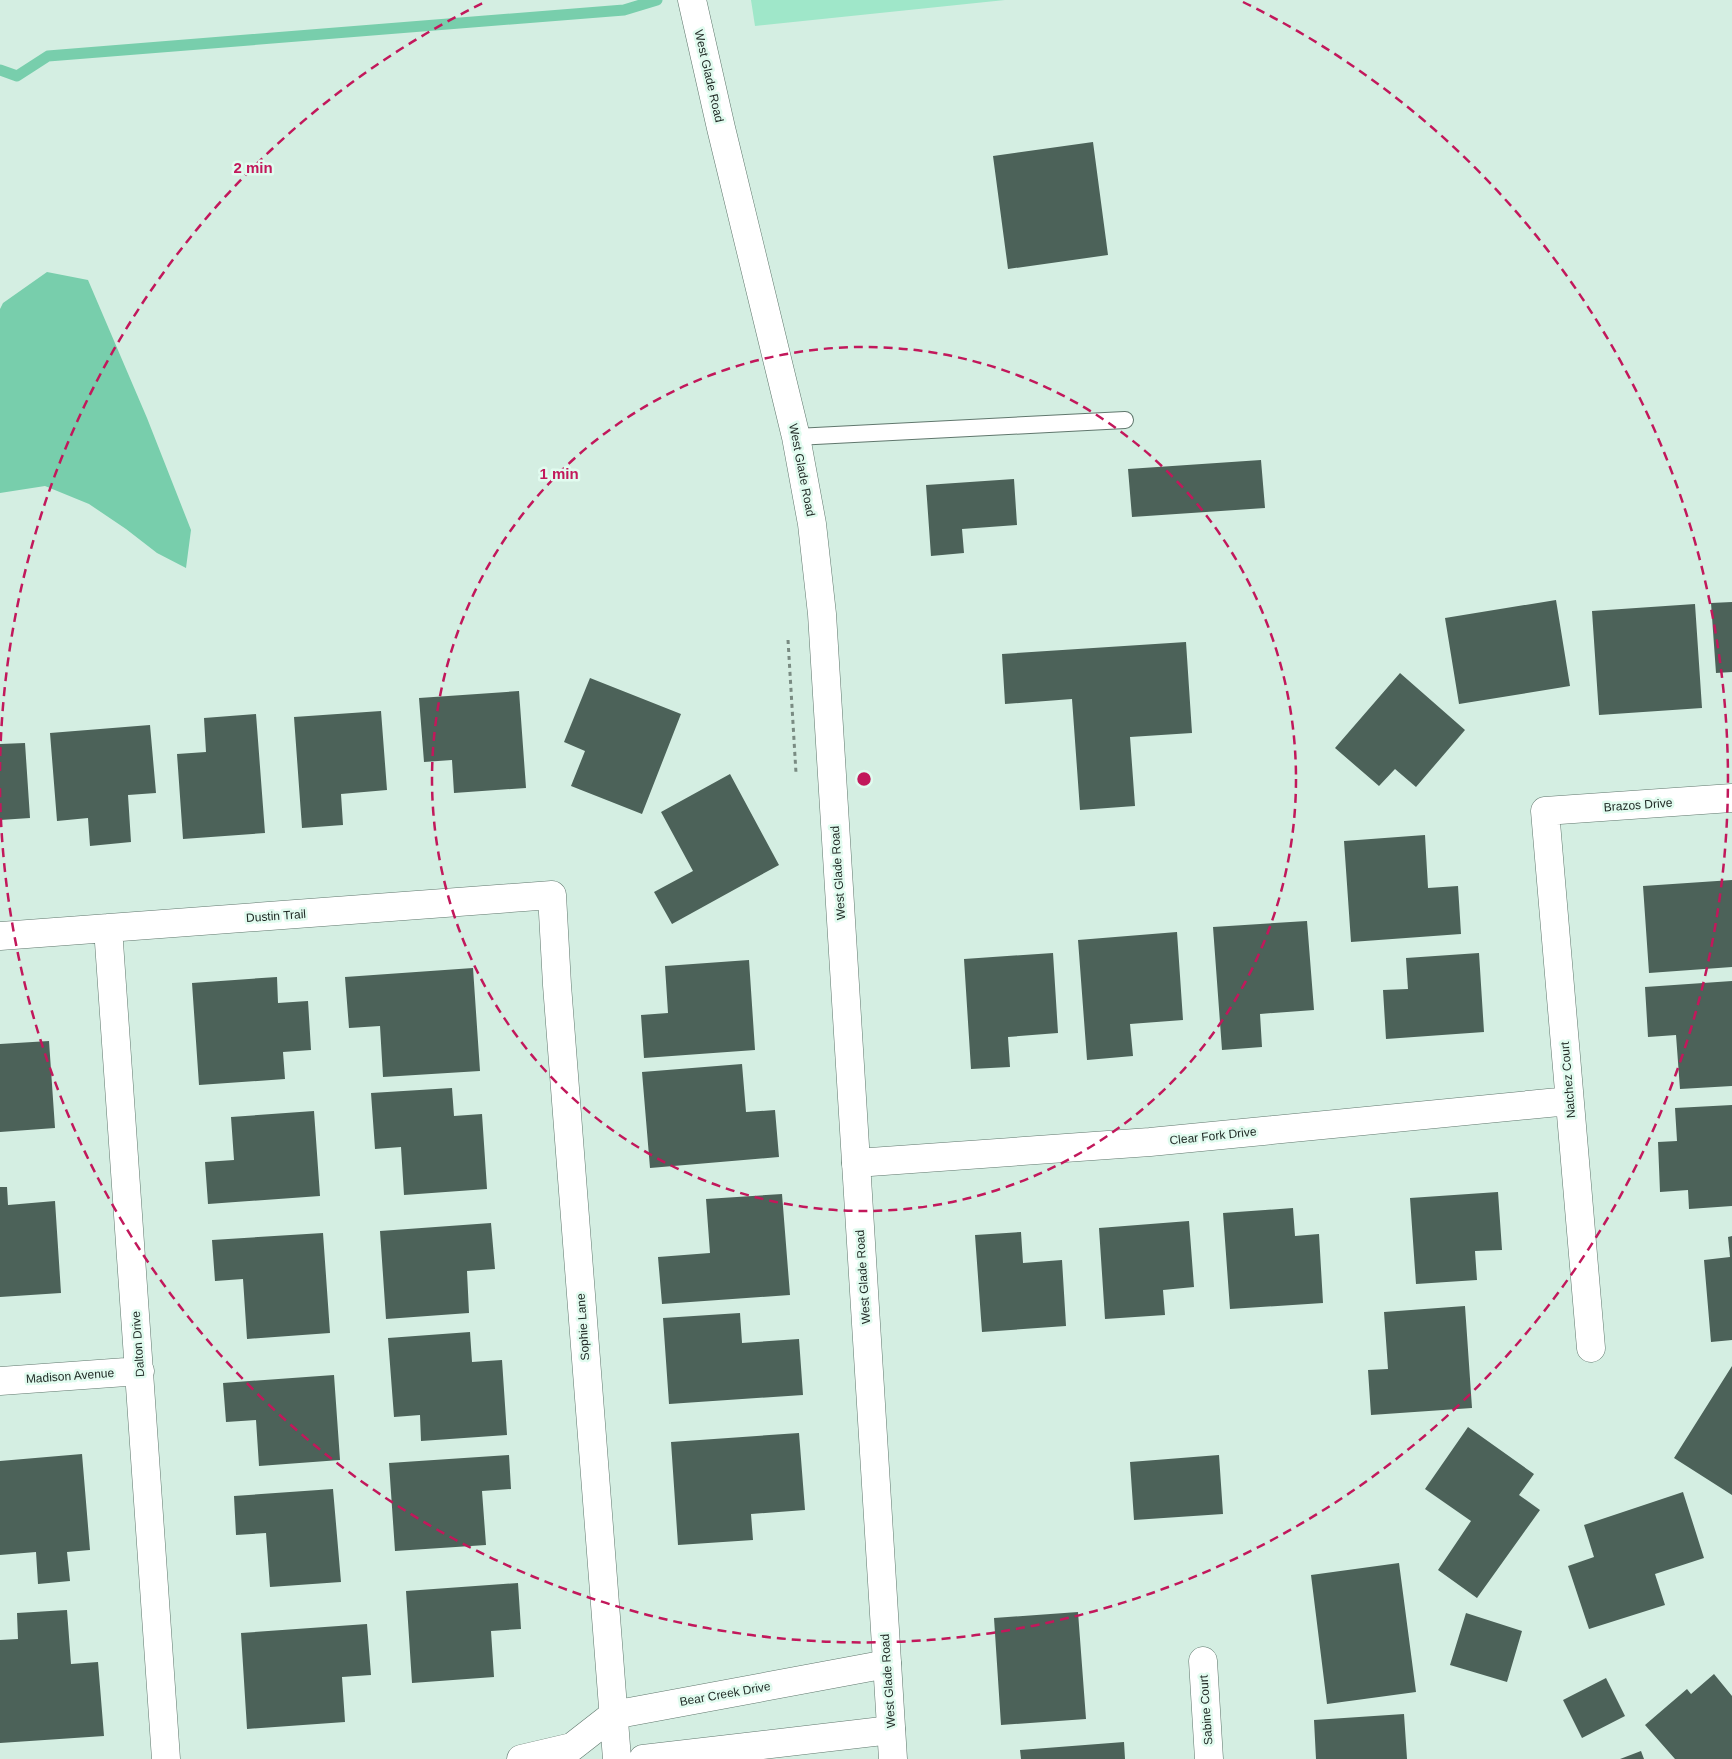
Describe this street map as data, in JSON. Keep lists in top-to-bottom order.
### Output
{
  "streets": {
    "street": [
      "West Glade Road",
      "Brazos Drive",
      "Dustin Trail",
      "Natchez Court",
      "Clear Fork Drive",
      "Sophie Lane",
      "Dalton Drive",
      "Madison Avenue",
      "Bear Creek Drive",
      "Sabine Court"
    ]
  },
  "crossings": [
    ["West Glade Road", "Clear Fork Drive"],
    ["West Glade Road", "Bear Creek Drive"],
    ["Brazos Drive", "Natchez Court"],
    ["Dustin Trail", "Sophie Lane"],
    ["Dustin Trail", "Dalton Drive"],
    ["Natchez Court", "Clear Fork Drive"],
    ["Sophie Lane", "Bear Creek Drive"],
    ["Dalton Drive", "Madison Avenue"]
  ],
  "rings": ["2 min", "1 min"]
}
